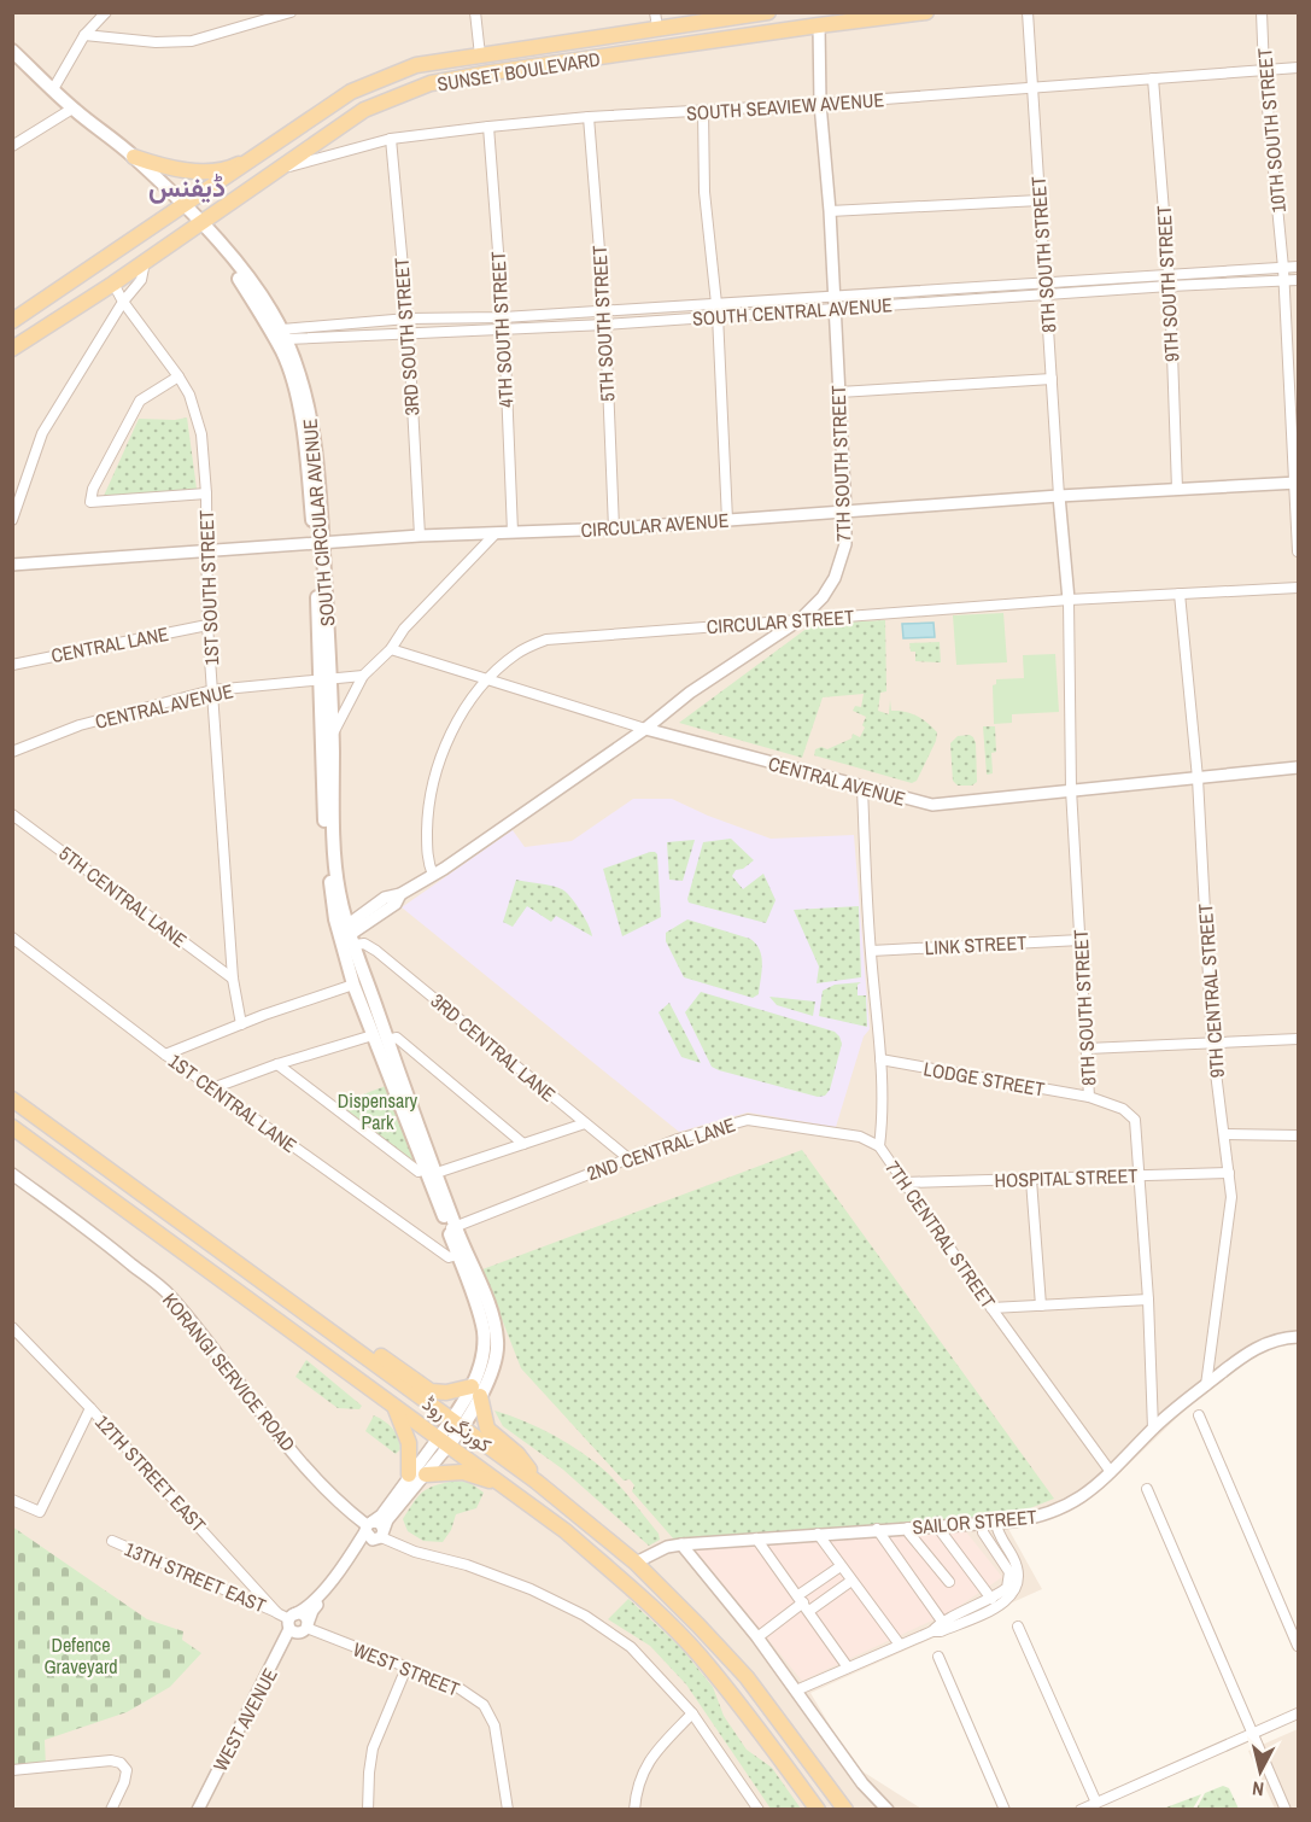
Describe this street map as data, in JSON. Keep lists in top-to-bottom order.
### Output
{
  "streets": {
    "main road": ["SUNSET BOULEVARD", "SOUTH CIRCULAR AVENUE", "کورنگی روڈ"],
    "street": [
      "SOUTH SEAVIEW AVENUE",
      "10TH SOUTH STREET",
      "8TH SOUTH STREET",
      "9TH SOUTH STREET",
      "SOUTH CENTRAL AVENUE",
      "5TH SOUTH STREET",
      "4TH SOUTH STREET",
      "3RD SOUTH STREET",
      "7TH SOUTH STREET",
      "CIRCULAR AVENUE",
      "1ST SOUTH STREET",
      "CIRCULAR STREET",
      "CENTRAL LANE",
      "CENTRAL AVENUE",
      "5TH CENTRAL LANE",
      "LINK STREET",
      "9TH CENTRAL STREET",
      "3RD CENTRAL LANE",
      "LODGE STREET",
      "1ST CENTRAL LANE",
      "2ND CENTRAL LANE",
      "HOSPITAL STREET",
      "7TH CENTRAL STREET",
      "KORANGI SERVICE ROAD",
      "12TH STREET EAST",
      "SAILOR STREET",
      "13TH STREET EAST",
      "WEST STREET",
      "WEST AVENUE"
    ]
  },
  "crossings": [
    ["SUNSET BOULEVARD", "SOUTH SEAVIEW AVENUE"],
    ["SUNSET BOULEVARD", "7TH SOUTH STREET"],
    ["SUNSET BOULEVARD", "SOUTH CIRCULAR AVENUE"],
    ["SOUTH SEAVIEW AVENUE", "10TH SOUTH STREET"],
    ["SOUTH SEAVIEW AVENUE", "8TH SOUTH STREET"],
    ["SOUTH SEAVIEW AVENUE", "9TH SOUTH STREET"],
    ["SOUTH SEAVIEW AVENUE", "5TH SOUTH STREET"],
    ["SOUTH SEAVIEW AVENUE", "4TH SOUTH STREET"],
    ["SOUTH SEAVIEW AVENUE", "3RD SOUTH STREET"],
    ["SOUTH SEAVIEW AVENUE", "7TH SOUTH STREET"],
    ["10TH SOUTH STREET", "SOUTH CENTRAL AVENUE"],
    ["10TH SOUTH STREET", "CIRCULAR AVENUE"],
    ["8TH SOUTH STREET", "SOUTH CENTRAL AVENUE"],
    ["8TH SOUTH STREET", "CIRCULAR AVENUE"],
    ["8TH SOUTH STREET", "CIRCULAR STREET"],
    ["8TH SOUTH STREET", "CENTRAL AVENUE"],
    ["8TH SOUTH STREET", "LINK STREET"],
    ["8TH SOUTH STREET", "LODGE STREET"],
    ["8TH SOUTH STREET", "HOSPITAL STREET"],
    ["8TH SOUTH STREET", "SAILOR STREET"],
    ["9TH SOUTH STREET", "SOUTH CENTRAL AVENUE"],
    ["9TH SOUTH STREET", "CIRCULAR AVENUE"],
    ["SOUTH CENTRAL AVENUE", "5TH SOUTH STREET"],
    ["SOUTH CENTRAL AVENUE", "4TH SOUTH STREET"],
    ["SOUTH CENTRAL AVENUE", "3RD SOUTH STREET"],
    ["SOUTH CENTRAL AVENUE", "7TH SOUTH STREET"],
    ["SOUTH CENTRAL AVENUE", "SOUTH CIRCULAR AVENUE"],
    ["5TH SOUTH STREET", "CIRCULAR AVENUE"],
    ["4TH SOUTH STREET", "CIRCULAR AVENUE"],
    ["3RD SOUTH STREET", "CIRCULAR AVENUE"],
    ["7TH SOUTH STREET", "SOUTH CIRCULAR AVENUE"],
    ["7TH SOUTH STREET", "CIRCULAR AVENUE"],
    ["7TH SOUTH STREET", "CIRCULAR STREET"],
    ["7TH SOUTH STREET", "CENTRAL AVENUE"],
    ["7TH SOUTH STREET", "3RD CENTRAL LANE"],
    ["SOUTH CIRCULAR AVENUE", "CIRCULAR AVENUE"],
    ["SOUTH CIRCULAR AVENUE", "CENTRAL AVENUE"],
    ["SOUTH CIRCULAR AVENUE", "3RD CENTRAL LANE"],
    ["SOUTH CIRCULAR AVENUE", "1ST CENTRAL LANE"],
    ["SOUTH CIRCULAR AVENUE", "2ND CENTRAL LANE"],
    ["SOUTH CIRCULAR AVENUE", "کورنگی روڈ"],
    ["SOUTH CIRCULAR AVENUE", "WEST AVENUE"],
    ["CIRCULAR AVENUE", "1ST SOUTH STREET"],
    ["1ST SOUTH STREET", "CENTRAL LANE"],
    ["1ST SOUTH STREET", "CENTRAL AVENUE"],
    ["1ST SOUTH STREET", "5TH CENTRAL LANE"],
    ["CIRCULAR STREET", "CENTRAL AVENUE"],
    ["CIRCULAR STREET", "9TH CENTRAL STREET"],
    ["CENTRAL AVENUE", "9TH CENTRAL STREET"],
    ["CENTRAL AVENUE", "7TH CENTRAL STREET"],
    ["LINK STREET", "7TH CENTRAL STREET"],
    ["9TH CENTRAL STREET", "HOSPITAL STREET"],
    ["9TH CENTRAL STREET", "SAILOR STREET"],
    ["3RD CENTRAL LANE", "2ND CENTRAL LANE"],
    ["LODGE STREET", "7TH CENTRAL STREET"],
    ["2ND CENTRAL LANE", "7TH CENTRAL STREET"],
    ["HOSPITAL STREET", "7TH CENTRAL STREET"],
    ["7TH CENTRAL STREET", "SAILOR STREET"],
    ["KORANGI SERVICE ROAD", "WEST AVENUE"],
    ["کورنگی روڈ", "SAILOR STREET"],
    ["کورنگی روڈ", "WEST AVENUE"],
    ["12TH STREET EAST", "13TH STREET EAST"],
    ["12TH STREET EAST", "WEST STREET"],
    ["12TH STREET EAST", "WEST AVENUE"],
    ["WEST STREET", "WEST AVENUE"]
  ],
  "districts": ["ڈیفنس"],
  "parks": ["Dispensary Park", "Defence Graveyard"],
  "north": "bottom"
}
